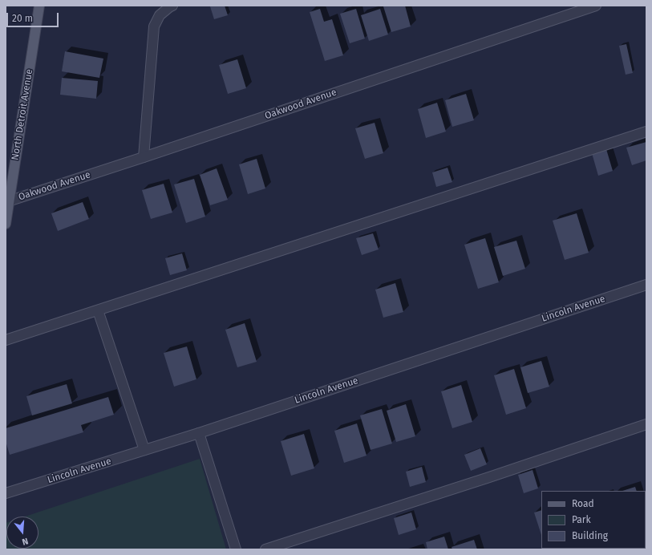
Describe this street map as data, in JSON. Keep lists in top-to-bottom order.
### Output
{
  "streets": {
    "main road": ["North Detroit Avenue"],
    "street": ["Oakwood Avenue", "Lincoln Avenue"]
  },
  "crossings": [
    ["Oakwood Avenue", "North Detroit Avenue"]
  ],
  "legend": ["Road", "Park", "Building"],
  "scale_bar": "20 m",
  "north": "bottom"
}
